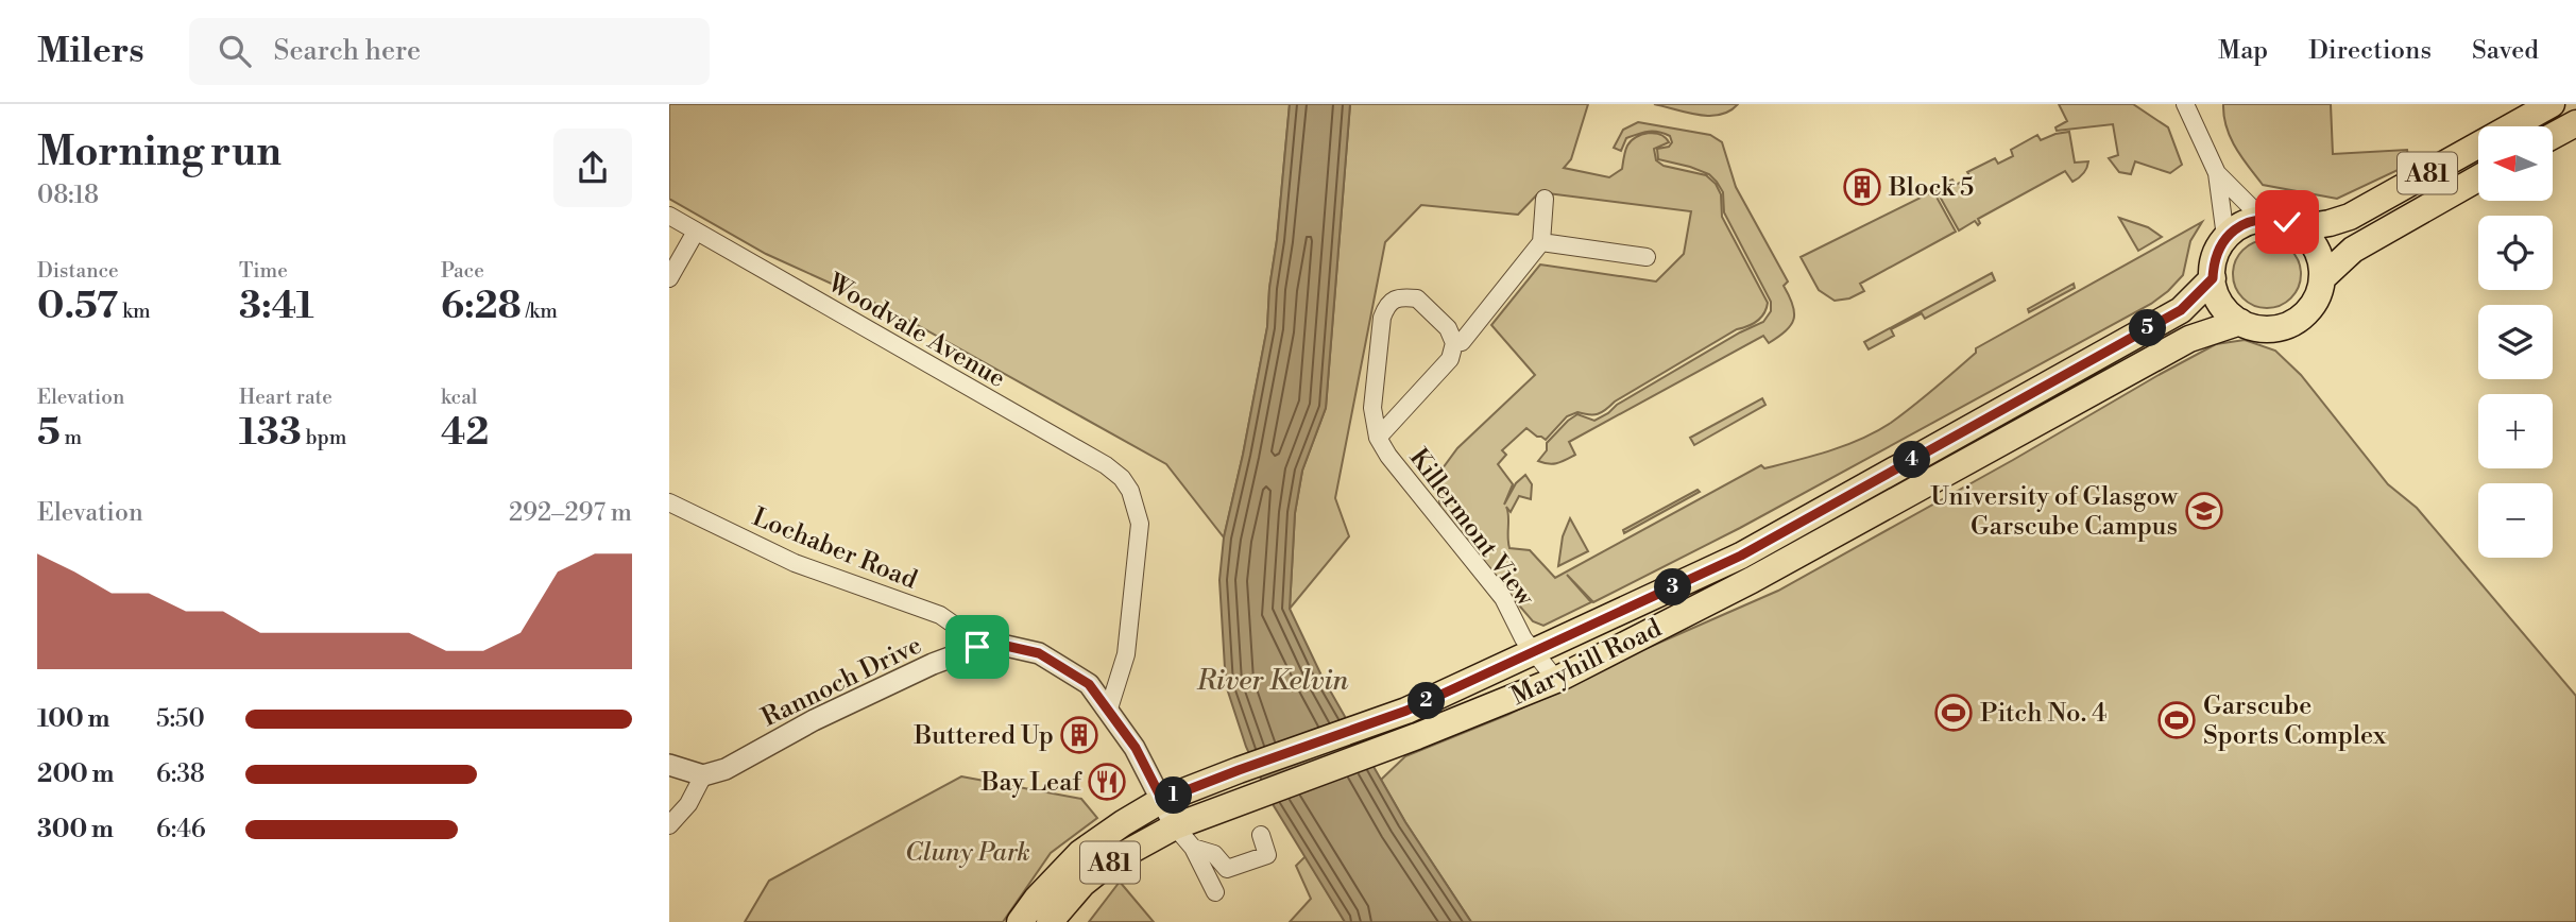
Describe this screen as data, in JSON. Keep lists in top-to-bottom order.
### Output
{
  "streets": {
    "main road": ["A81", "Maryhill Road"],
    "street": [
      "Woodvale Avenue",
      "Killermont View",
      "Lochaber Road",
      "Rannoch Drive"
    ]
  },
  "crossings": [
    ["A81", "Maryhill Road"],
    ["Woodvale Avenue", "Rannoch Drive"],
    ["Killermont View", "Maryhill Road"],
    ["Lochaber Road", "Rannoch Drive"],
    ["Maryhill Road", "Rannoch Drive"]
  ],
  "water": ["River Kelvin"],
  "parks": ["Cluny Park"],
  "places": {
    "building": ["Block 5", "Buttered Up"],
    "school or university": ["University of Glasgow Garscube Campus"],
    "sports": ["Pitch No. 4", "Garscube Sports Complex"],
    "restaurant": ["Bay Leaf"]
  },
  "north": "left",
  "page": {
    "header": "Milers",
    "search": "Search here",
    "nav": ["Map", "Directions", "Saved"],
    "heading": ["Morning run", "08:18"],
    "map_buttons": ["+", "−"],
    "stats": [
      ["Distance", "0.57 km"],
      ["Time", "3:41"],
      ["Pace", "6:28 /km"],
      ["Elevation", "5 m"],
      ["Heart rate", "133 bpm"],
      ["kcal", "42"]
    ],
    "pins": [
      "5",
      "4",
      "3",
      "2",
      "1"
    ],
    "chart": ["Elevation", "292–297 m"],
    "list": [
      {
        "name": "100 m",
        "note": "5:50"
      },
      {
        "name": "200 m",
        "note": "6:38"
      },
      {
        "name": "300 m",
        "note": "6:46"
      }
    ]
  }
}
